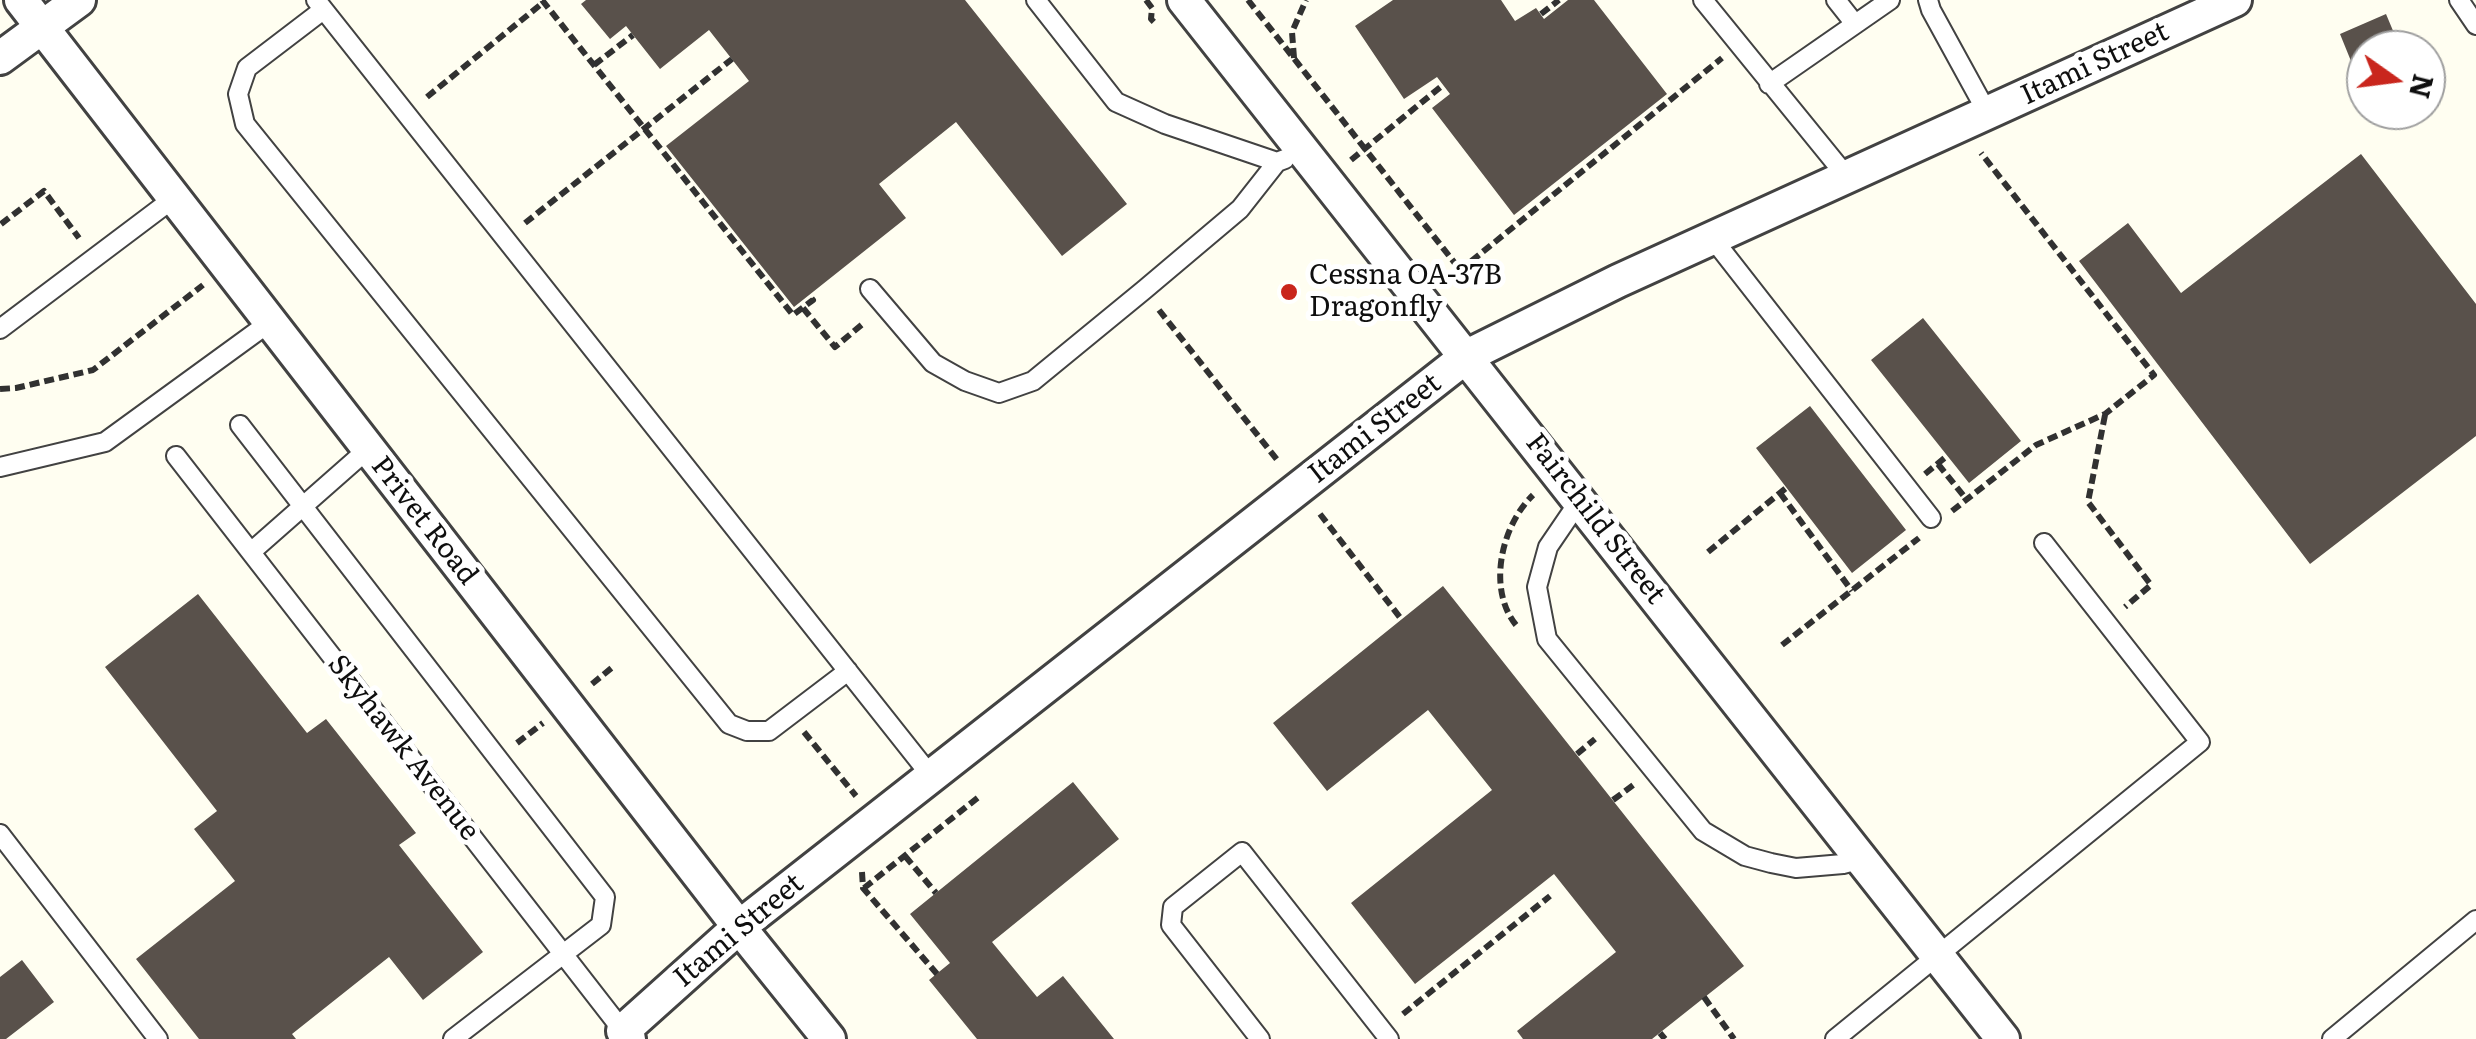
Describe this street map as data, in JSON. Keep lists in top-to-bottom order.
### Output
{
  "streets": {
    "street": ["Itami Street", "Fairchild Street", "Privet Road"],
    "lane": ["Skyhawk Avenue"]
  },
  "crossings": [
    ["Itami Street", "Fairchild Street"],
    ["Itami Street", "Privet Road"],
    ["Itami Street", "Skyhawk Avenue"]
  ],
  "places": ["Cessna OA-37B Dragonfly"],
  "north": "right"
}
